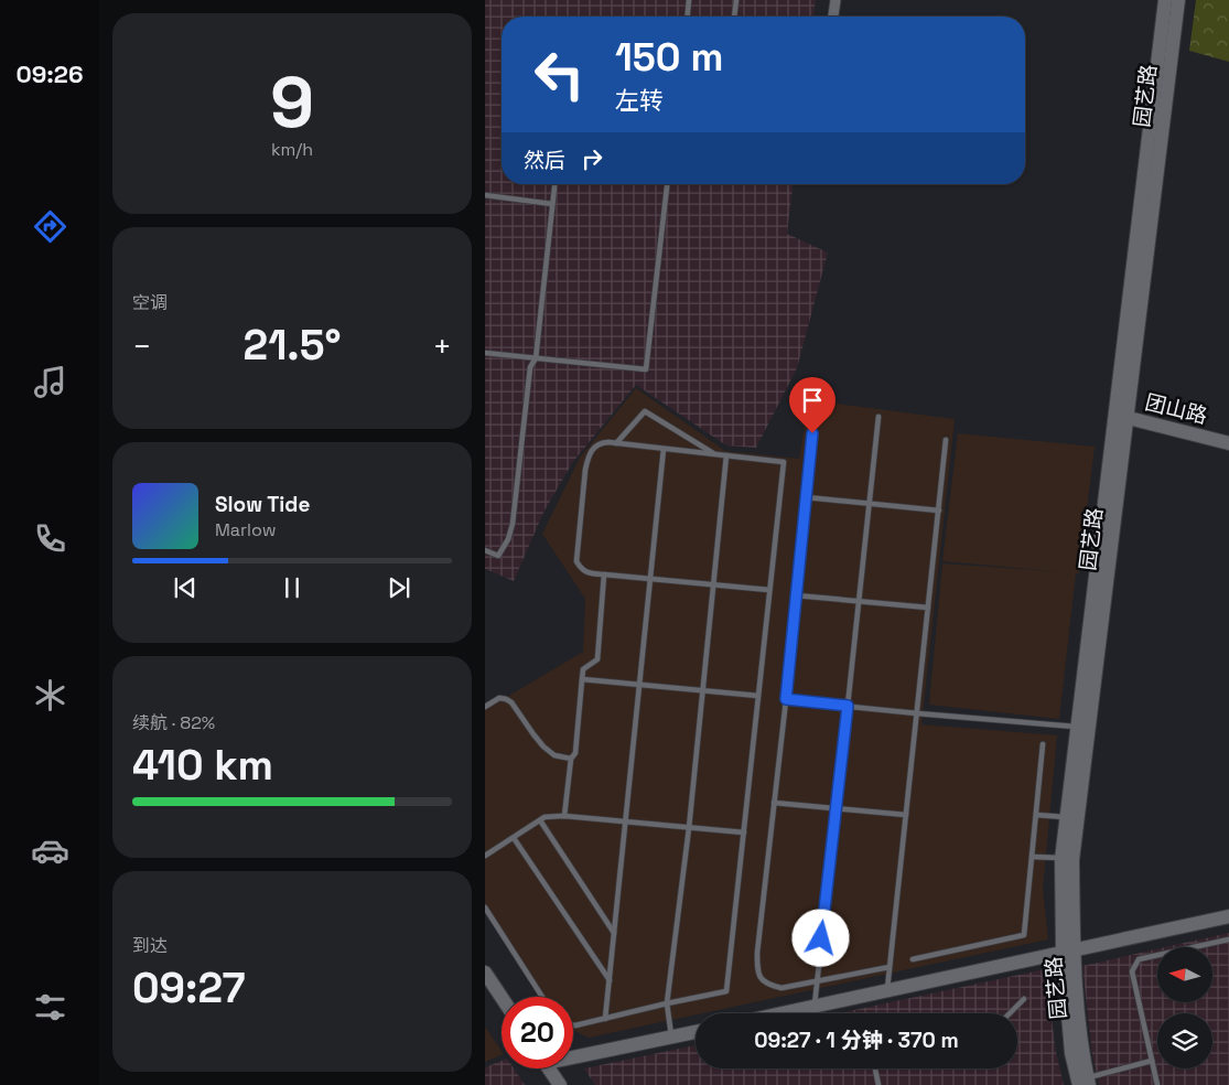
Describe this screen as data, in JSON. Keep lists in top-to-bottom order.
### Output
{
  "streets": {
    "street": ["园艺路", "团山路"]
  },
  "crossings": [
    ["园艺路", "团山路"]
  ],
  "north": "left",
  "page": {
    "tabs": "09:26",
    "tile": [
      ["9", "km/h"],
      "空调",
      ["续航 · 82%", "410 km"],
      ["到达", "09:27"]
    ],
    "turn": ["150 m", "左转"],
    "then": "然后",
    "heat": ["−", "21.5°", "+"],
    "song": ["Slow Tide", "Marlow"],
    "limit": "20",
    "trip": "09:27 · 1 分钟 · 370 m"
  }
}
